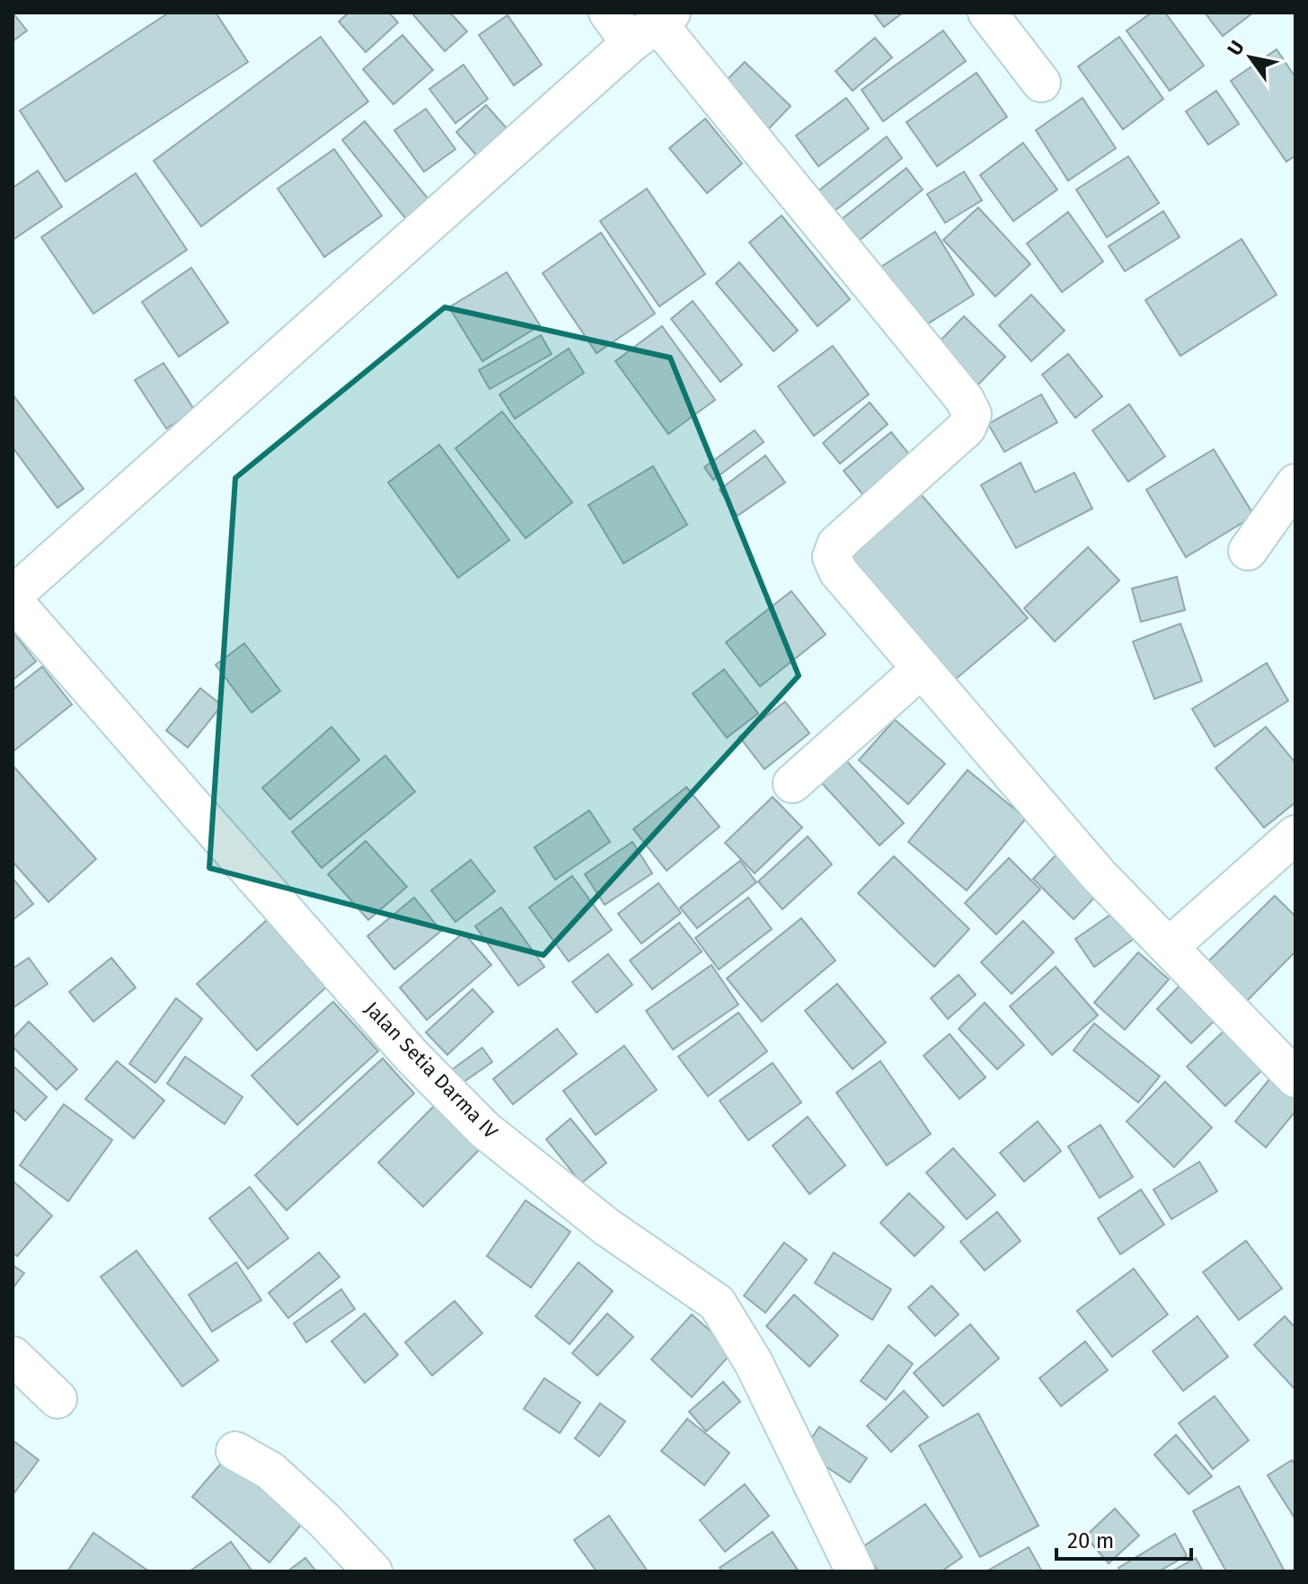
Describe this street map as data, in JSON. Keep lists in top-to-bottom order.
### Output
{
  "streets": {
    "street": ["Jalan Setia Darma IV"]
  },
  "scale_bar": "20 m",
  "north": "top left"
}
